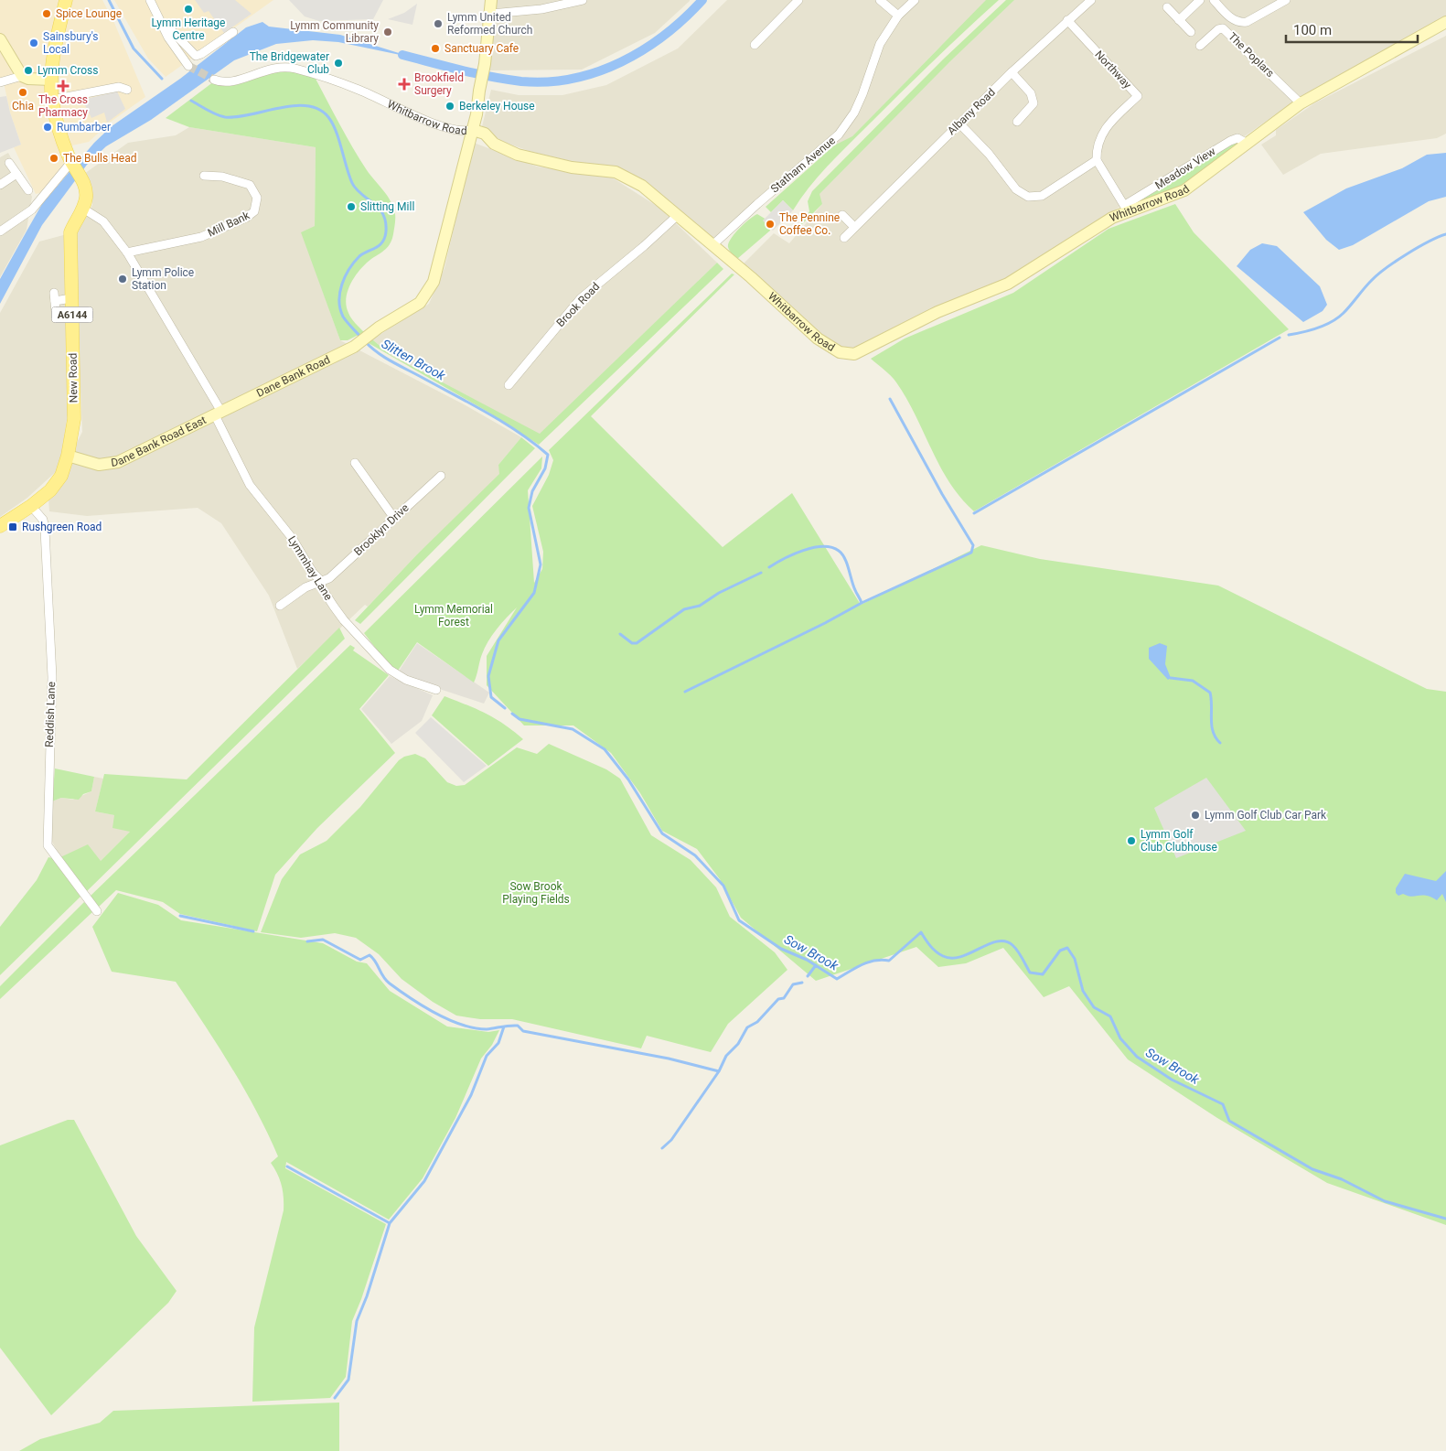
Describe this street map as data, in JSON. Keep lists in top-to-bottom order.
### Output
{
  "streets": {
    "main road": ["A6144", "New Road"],
    "street": [
      "The Poplars",
      "Northway",
      "Albany Road",
      "Whitbarrow Road",
      "Statham Avenue",
      "Meadow View",
      "Mill Bank",
      "Brook Road",
      "Dane Bank Road",
      "Dane Bank Road East",
      "Brooklyn Drive",
      "Lymmhay Lane",
      "Reddish Lane"
    ]
  },
  "crossings": [
    ["The Poplars", "Whitbarrow Road"],
    ["Northway", "Albany Road"],
    ["Whitbarrow Road", "Statham Avenue"],
    ["Whitbarrow Road", "Meadow View"],
    ["Whitbarrow Road", "Brook Road"],
    ["Whitbarrow Road", "Dane Bank Road"],
    ["A6144", "New Road"],
    ["A6144", "Dane Bank Road East"],
    ["A6144", "Reddish Lane"],
    ["Dane Bank Road", "Dane Bank Road East"],
    ["Dane Bank Road", "Lymmhay Lane"],
    ["New Road", "Dane Bank Road East"],
    ["Dane Bank Road East", "Lymmhay Lane"],
    ["Brooklyn Drive", "Lymmhay Lane"]
  ],
  "water": ["Slitten Brook", "Sow Brook"],
  "parks": ["Lymm Memorial Forest", "Sow Brook Playing Fields"],
  "places": {
    "other": [
      "Lymm Heritage Centre",
      "Spice Lounge",
      "Lymm United Reformed Church",
      "Lymm Community Library",
      "Sainsbury's Local",
      "Sanctuary Cafe",
      "The Bridgewater Club",
      "Lymm Cross",
      "Chia",
      "Berkeley House",
      "Rumbarber",
      "The Bulls Head",
      "Slitting Mill",
      "The Pennine Coffee Co.",
      "Lymm Police Station",
      "Lymm Golf Club Car Park",
      "Lymm Golf Club Clubhouse"
    ],
    "health": ["Brookfield Surgery", "The Cross Pharmacy"],
    "transit": ["Rushgreen Road"]
  },
  "scale_bar": "100 m"
}
